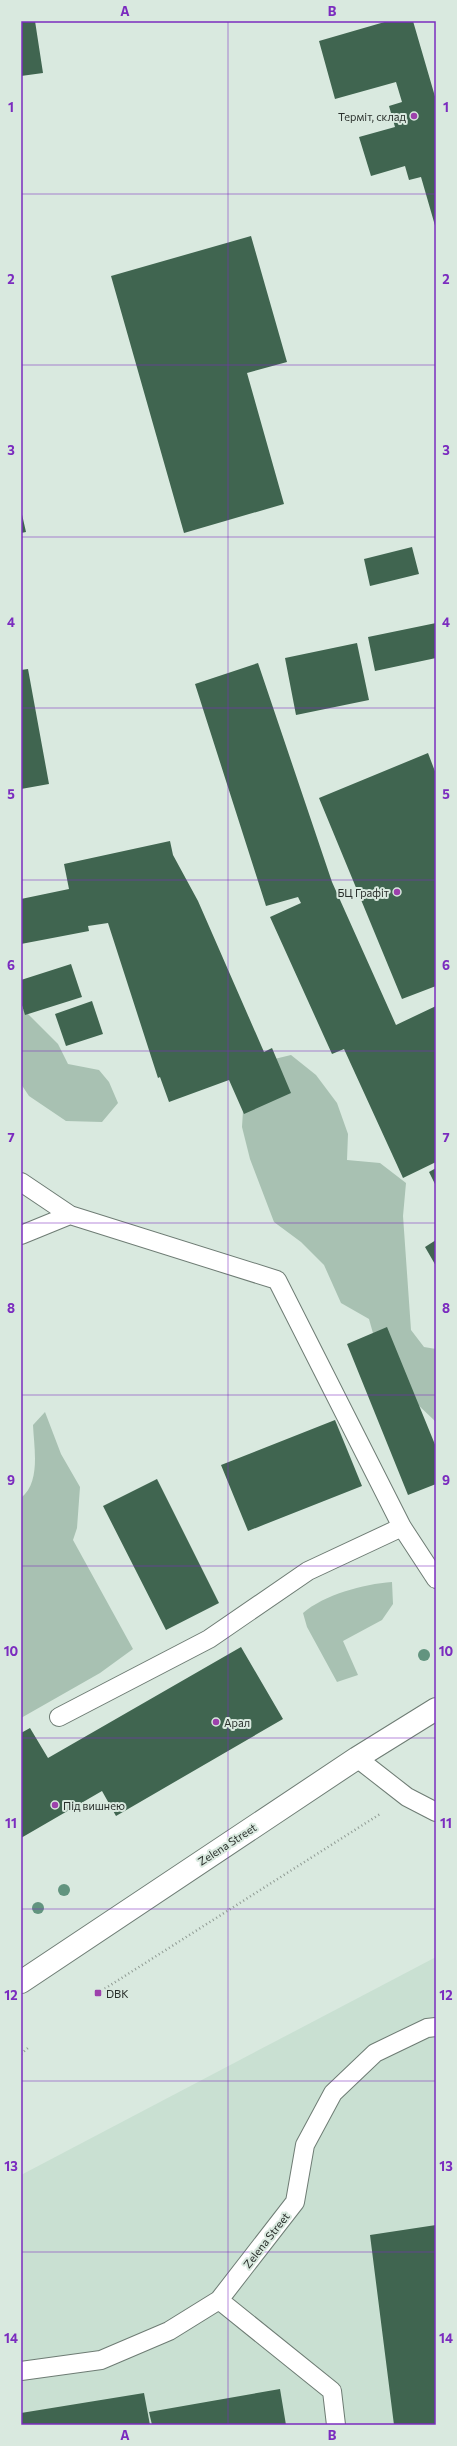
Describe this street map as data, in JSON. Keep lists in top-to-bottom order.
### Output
{
  "streets": {
    "main road": ["Zelena Street"]
  },
  "places": {
    "other": [
      "Терміт, склад",
      "БЦ Графіт",
      "Арал",
      "Під вишнею"
    ],
    "transit": ["DBK"]
  },
  "grid": {
    "columns": ["A", "B"],
    "rows": [
      "1",
      "2",
      "3",
      "4",
      "5",
      "6",
      "7",
      "8",
      "9",
      "10",
      "11",
      "12",
      "13",
      "14"
    ]
  }
}
